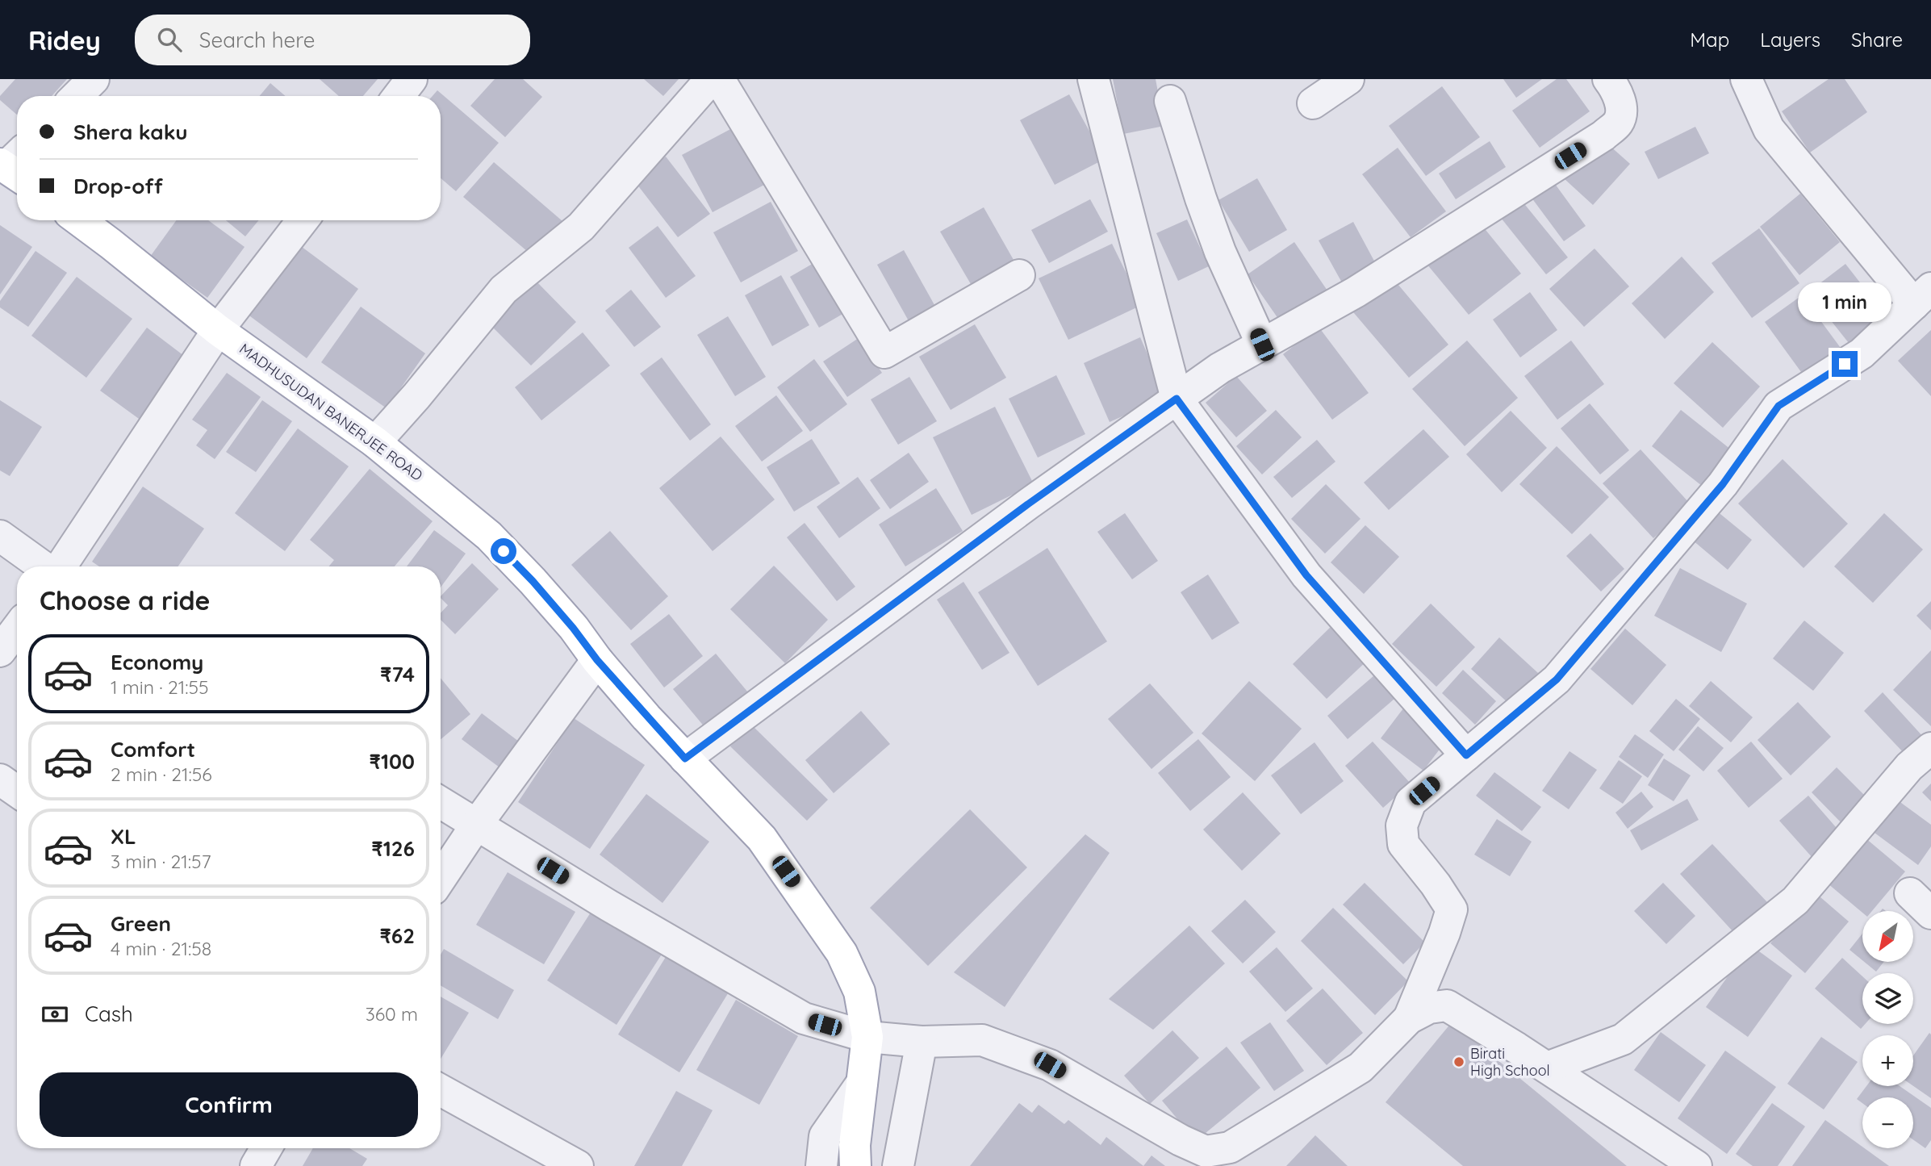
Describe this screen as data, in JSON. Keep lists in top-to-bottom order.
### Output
{
  "streets": {
    "main road": ["MADHUSUDAN BANERJEE ROAD"]
  },
  "places": ["Birati High School"],
  "north": "bottom left",
  "page": {
    "header": "Ridey",
    "search": "Search here",
    "nav": ["Map", "Layers", "Share"],
    "banner": ["Shera kaku", "Drop-off"],
    "bubble": "1 min",
    "heading": "Choose a ride",
    "list": [
      {
        "name": "Economy",
        "note": "1 min · 21:55",
        "value": "₹74"
      },
      {
        "name": "Comfort",
        "note": "2 min · 21:56",
        "value": "₹100"
      },
      {
        "name": "XL",
        "note": "3 min · 21:57",
        "value": "₹126"
      },
      {
        "name": "Green",
        "note": "4 min · 21:58",
        "value": "₹62"
      }
    ],
    "map_buttons": ["+", "−"],
    "pay": ["Cash", "360 m"],
    "buttons": "Confirm"
  }
}
